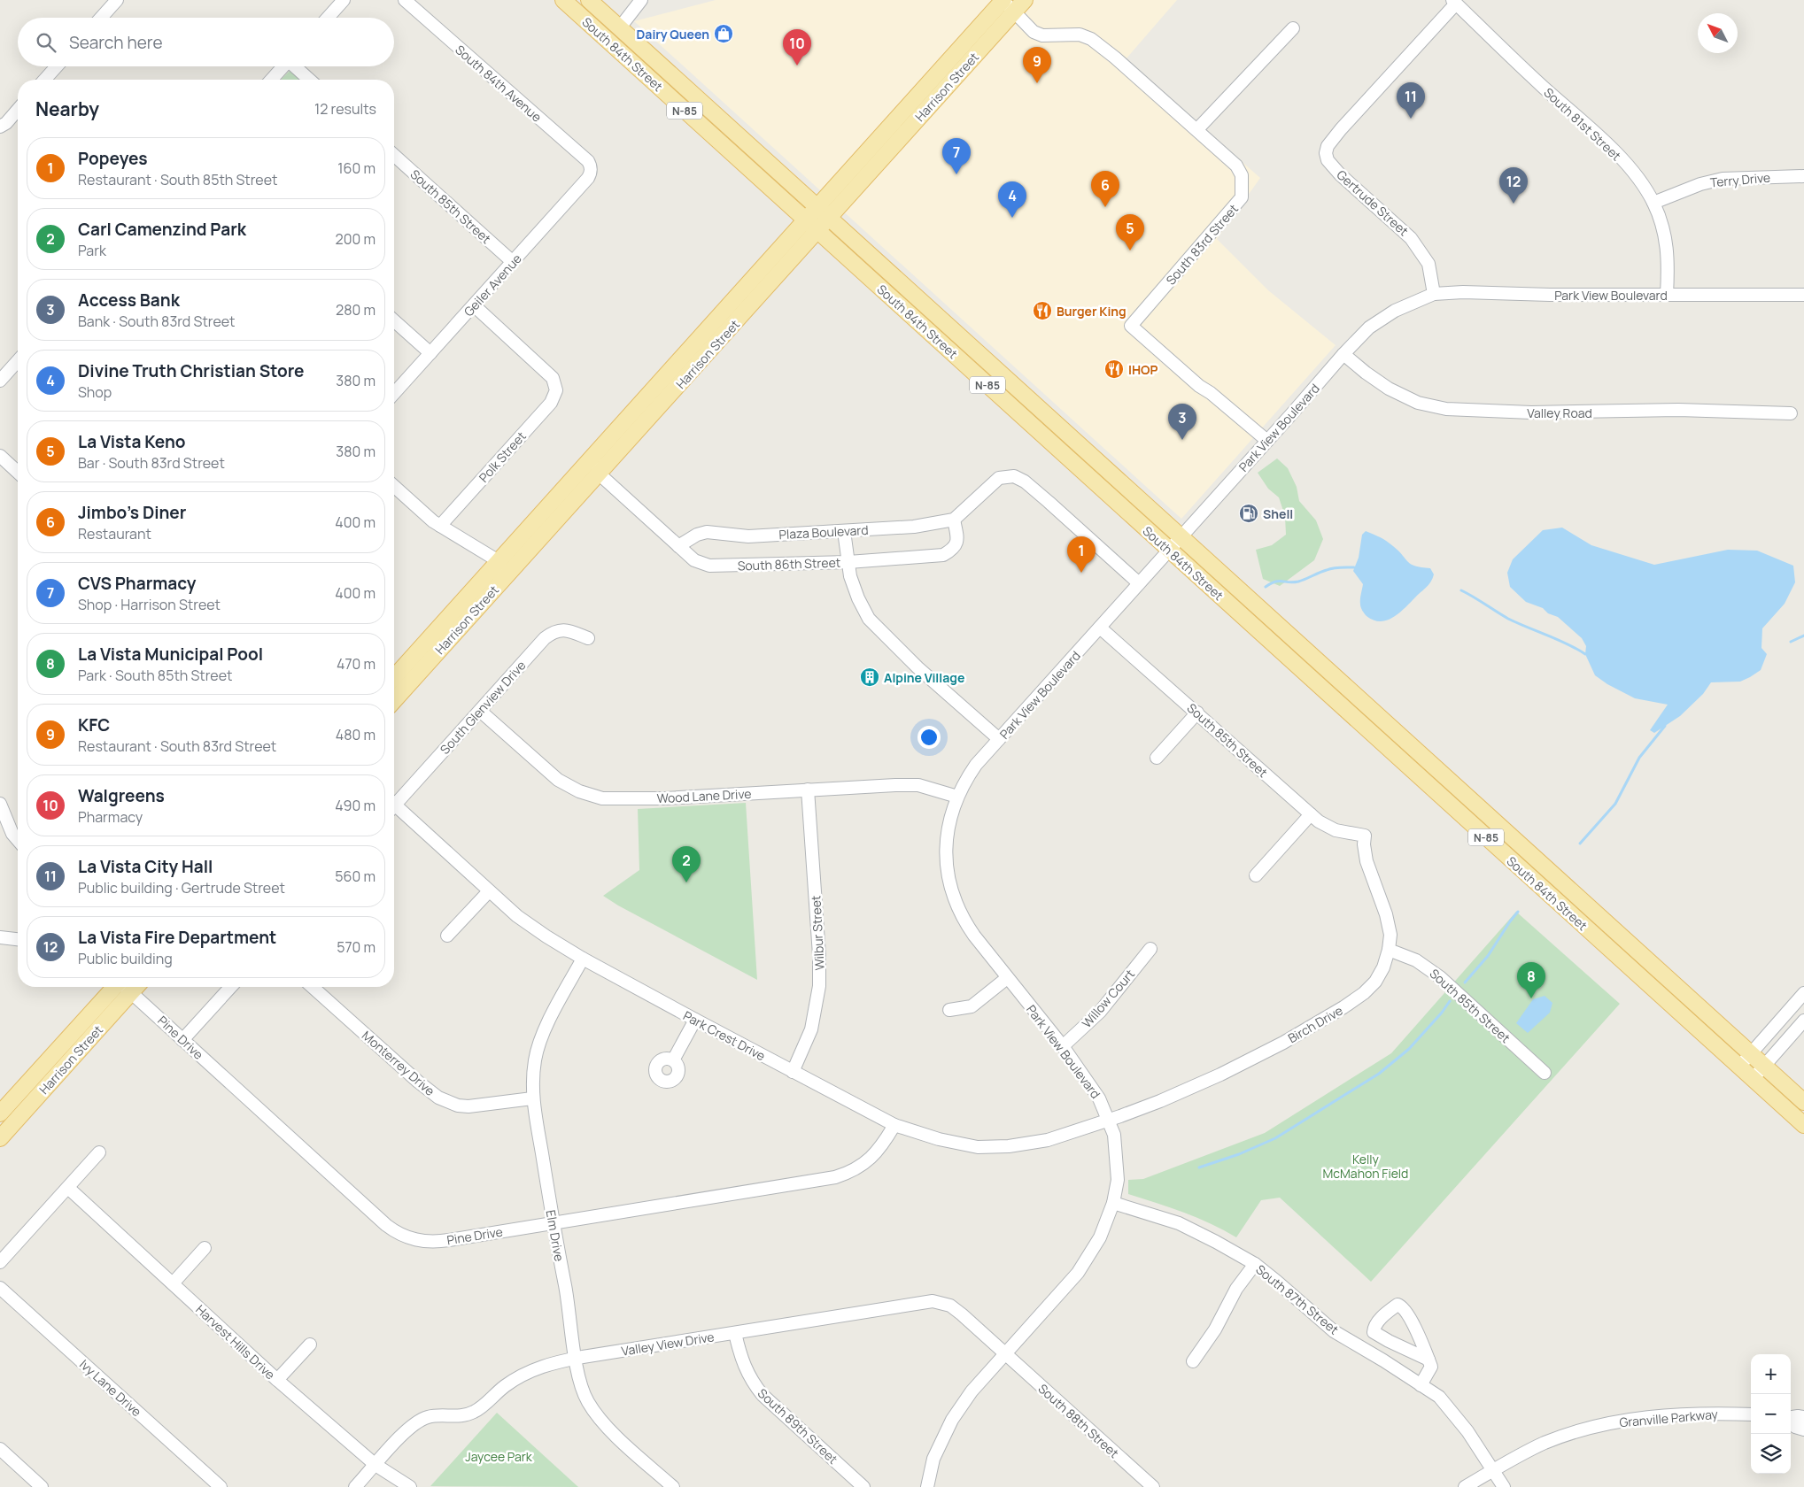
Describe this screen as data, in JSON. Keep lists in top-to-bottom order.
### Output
{
  "streets": {
    "main road": ["South 84th Street", "Harrison Street", "N-85"],
    "street": [
      "South 84th Avenue",
      "South 81st Street",
      "Terry Drive",
      "Gertrude Street",
      "South 85th Street",
      "South 83rd Street",
      "Geiler Avenue",
      "Park View Boulevard",
      "Valley Road",
      "Polk Street",
      "Plaza Boulevard",
      "South 86th Street",
      "South Glenview Drive",
      "Wood Lane Drive",
      "Wilbur Street",
      "Willow Court",
      "Birch Drive",
      "Park Crest Drive",
      "Pine Drive",
      "Monterrey Drive",
      "Elm Drive",
      "South 87th Street",
      "Harvest Hills Drive",
      "Valley View Drive",
      "Ivy Lane Drive",
      "Granville Parkway",
      "South 88th Street",
      "South 89th Street"
    ]
  },
  "crossings": [
    ["South 84th Street", "Harrison Street"],
    ["South 84th Street", "Park View Boulevard"],
    ["South 84th Avenue", "Geiler Avenue"],
    ["Harrison Street", "South 83rd Street"],
    ["Harrison Street", "South 86th Street"],
    ["South 81st Street", "Terry Drive"],
    ["South 81st Street", "Gertrude Street"],
    ["South 81st Street", "Park View Boulevard"],
    ["Gertrude Street", "Park View Boulevard"],
    ["South 85th Street", "Geiler Avenue"],
    ["South 85th Street", "Park View Boulevard"],
    ["South 85th Street", "Birch Drive"],
    ["South 83rd Street", "Park View Boulevard"],
    ["Geiler Avenue", "Polk Street"],
    ["Park View Boulevard", "Valley Road"],
    ["Park View Boulevard", "South 86th Street"],
    ["Park View Boulevard", "Wood Lane Drive"],
    ["Park View Boulevard", "Willow Court"],
    ["Park View Boulevard", "Birch Drive"],
    ["Park View Boulevard", "Park Crest Drive"],
    ["Park View Boulevard", "South 87th Street"],
    ["Park View Boulevard", "Valley View Drive"],
    ["Park View Boulevard", "South 88th Street"],
    ["Plaza Boulevard", "South 86th Street"],
    ["South Glenview Drive", "Wood Lane Drive"],
    ["Wood Lane Drive", "Wilbur Street"],
    ["Wilbur Street", "Park Crest Drive"],
    ["Birch Drive", "Park Crest Drive"],
    ["Park Crest Drive", "Pine Drive"],
    ["Park Crest Drive", "Elm Drive"],
    ["Pine Drive", "Elm Drive"],
    ["Monterrey Drive", "Elm Drive"],
    ["Elm Drive", "Valley View Drive"],
    ["South 87th Street", "Granville Parkway"],
    ["Harvest Hills Drive", "Valley View Drive"],
    ["Valley View Drive", "South 88th Street"],
    ["Valley View Drive", "South 89th Street"]
  ],
  "parks": ["Kelly McMahon Field", "Jaycee Park"],
  "places": {
    "shop": ["Dairy Queen"],
    "restaurant": ["Burger King", "IHOP"],
    "fuel station": ["Shell"],
    "building": ["Alpine Village"]
  },
  "north": "top left",
  "page": {
    "search": "Search here",
    "pins": [
      "10",
      "9",
      "11",
      "7",
      "12",
      "6",
      "4",
      "5",
      "3",
      "1",
      "2",
      "8"
    ],
    "heading": ["Nearby", "12 results"],
    "list": [
      {
        "mark": "1",
        "name": "Popeyes",
        "note": "Restaurant · South 85th Street",
        "value": "160 m"
      },
      {
        "mark": "2",
        "name": "Carl Camenzind Park",
        "note": "Park",
        "value": "200 m"
      },
      {
        "mark": "3",
        "name": "Access Bank",
        "note": "Bank · South 83rd Street",
        "value": "280 m"
      },
      {
        "mark": "4",
        "name": "Divine Truth Christian Store",
        "note": "Shop",
        "value": "380 m"
      },
      {
        "mark": "5",
        "name": "La Vista Keno",
        "note": "Bar · South 83rd Street",
        "value": "380 m"
      },
      {
        "mark": "6",
        "name": "Jimbo's Diner",
        "note": "Restaurant",
        "value": "400 m"
      },
      {
        "mark": "7",
        "name": "CVS Pharmacy",
        "note": "Shop · Harrison Street",
        "value": "400 m"
      },
      {
        "mark": "8",
        "name": "La Vista Municipal Pool",
        "note": "Park · South 85th Street",
        "value": "470 m"
      },
      {
        "mark": "9",
        "name": "KFC",
        "note": "Restaurant · South 83rd Street",
        "value": "480 m"
      },
      {
        "mark": "10",
        "name": "Walgreens",
        "note": "Pharmacy",
        "value": "490 m"
      },
      {
        "mark": "11",
        "name": "La Vista City Hall",
        "note": "Public building · Gertrude Street",
        "value": "560 m"
      },
      {
        "mark": "12",
        "name": "La Vista Fire Department",
        "note": "Public building",
        "value": "570 m"
      }
    ],
    "map_buttons": ["+", "−"]
  }
}
